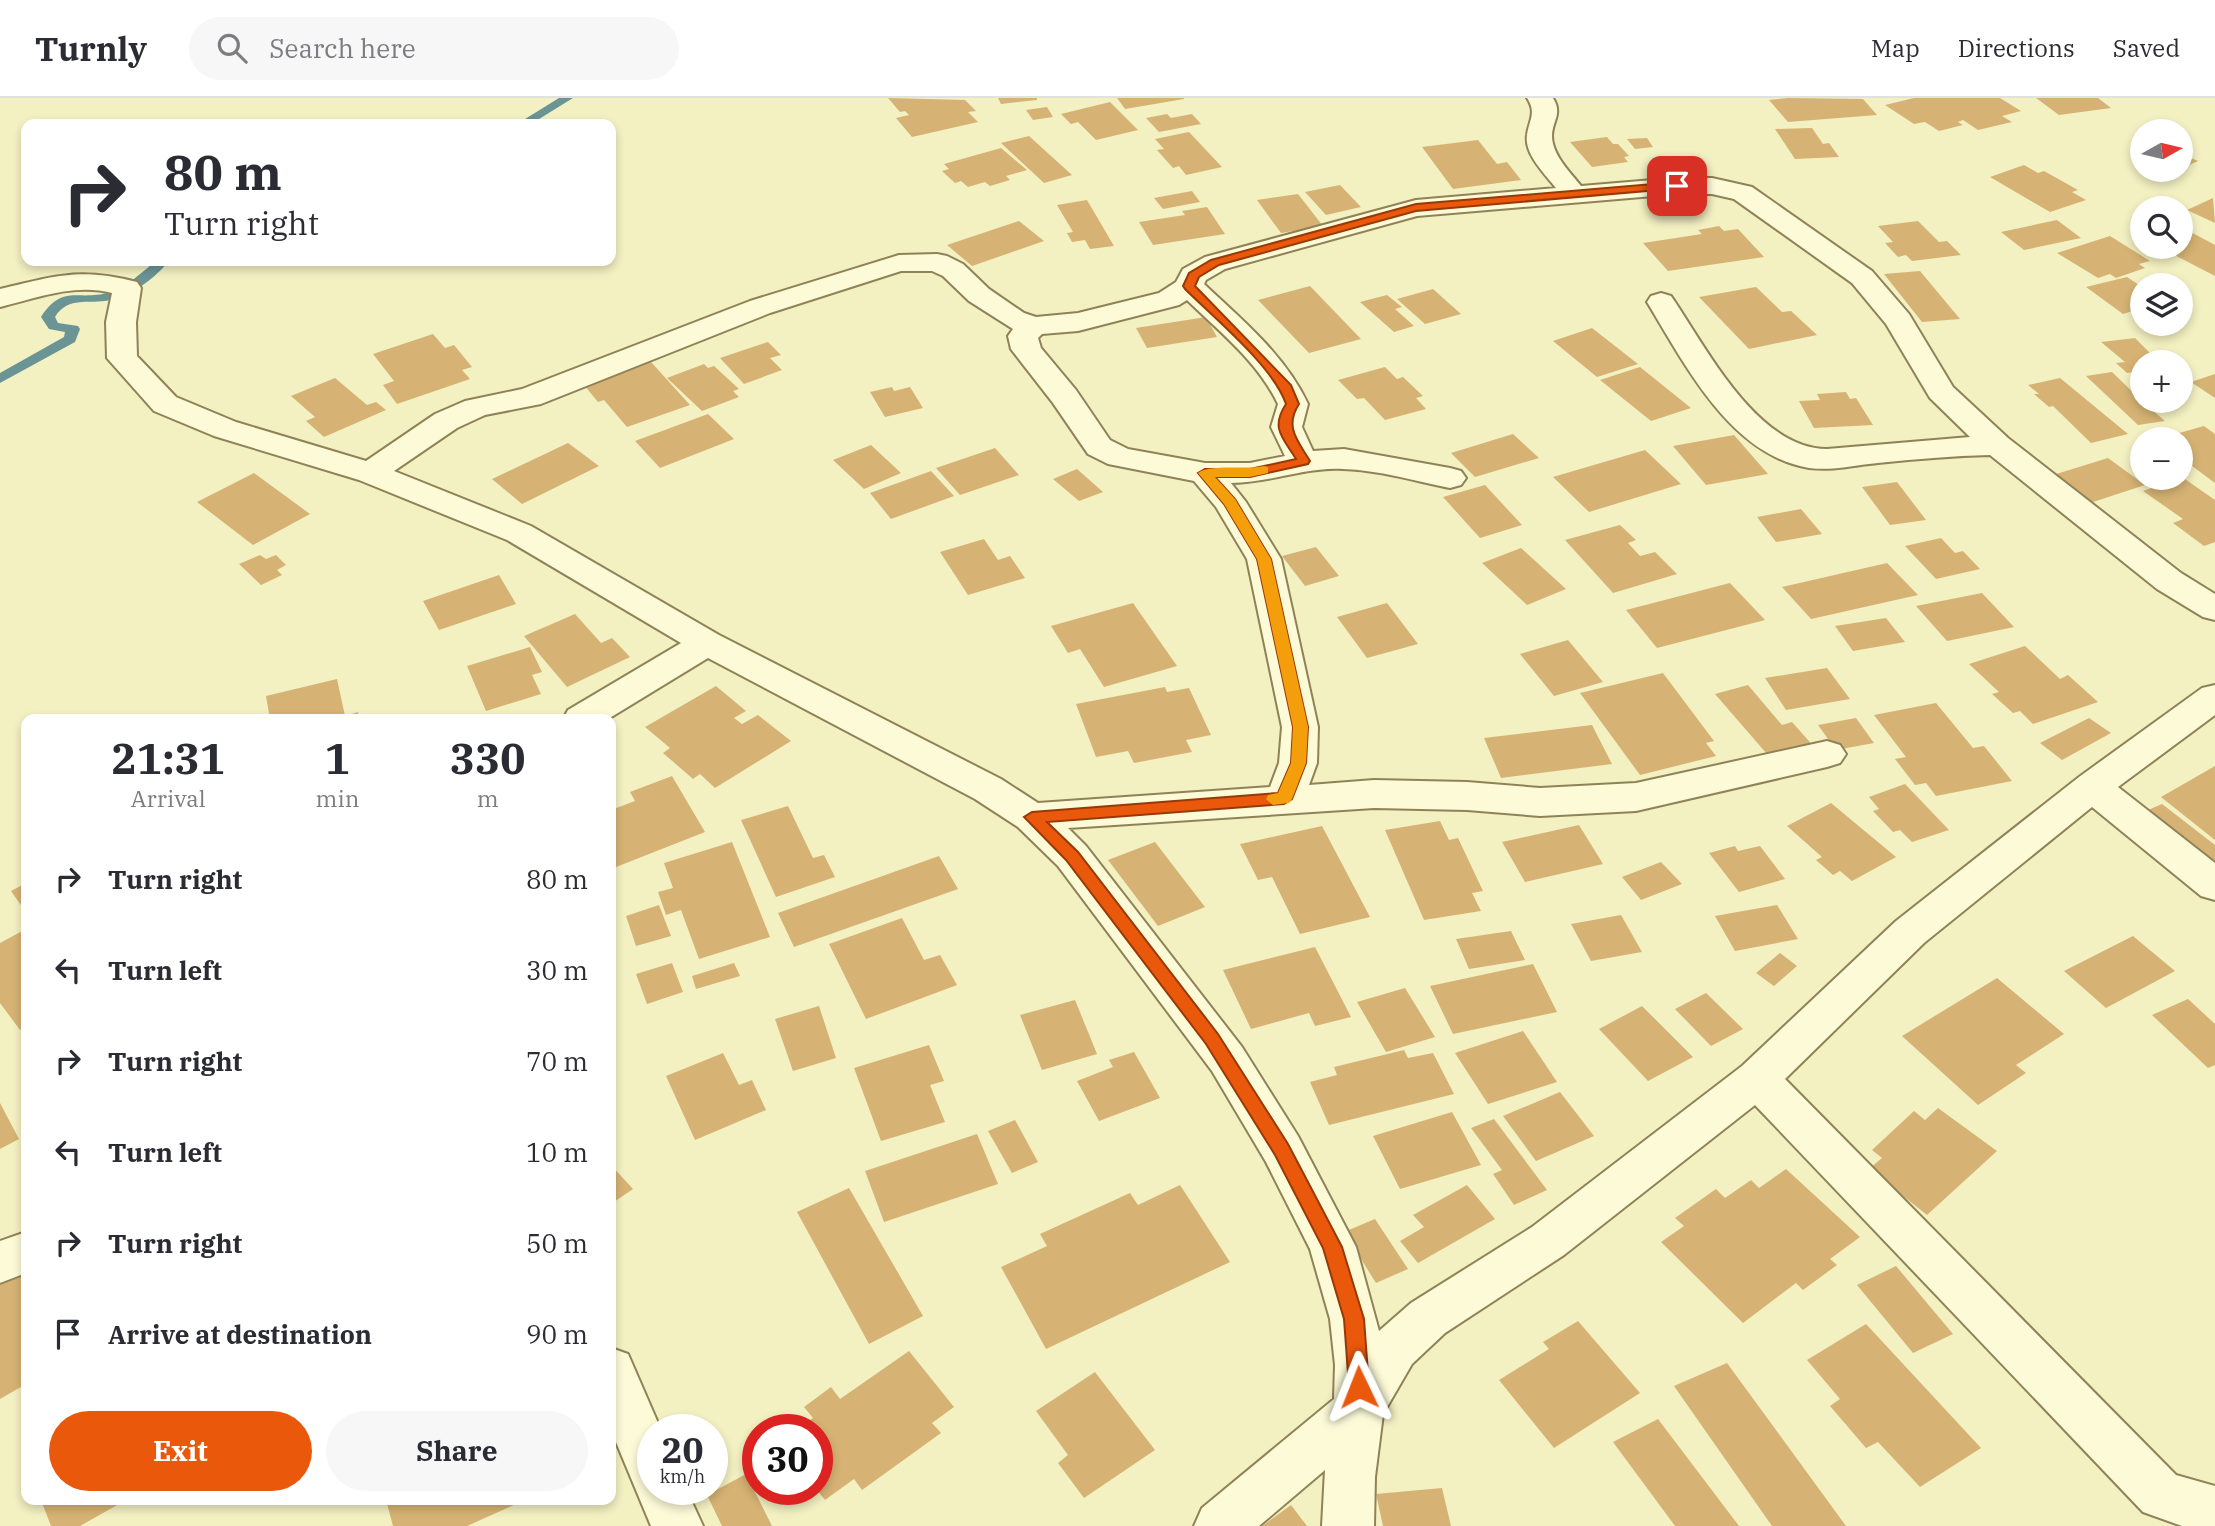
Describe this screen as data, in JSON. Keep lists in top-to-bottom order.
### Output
{
  "north": "right",
  "page": {
    "header": "Turnly",
    "search": "Search here",
    "nav": ["Map", "Directions", "Saved"],
    "map_buttons": ["+", "−"],
    "turn": ["80 m", "Turn right"],
    "eta": [
      "21:31",
      "Arrival",
      "1",
      "min",
      "330",
      "m"
    ],
    "list": [
      {
        "name": "Turn right",
        "value": "80 m"
      },
      {
        "name": "Turn left",
        "value": "30 m"
      },
      {
        "name": "Turn right",
        "value": "70 m"
      },
      {
        "name": "Turn left",
        "value": "10 m"
      },
      {
        "name": "Turn right",
        "value": "50 m"
      },
      {
        "name": "Arrive at destination",
        "value": "90 m"
      }
    ],
    "buttons": ["Exit", "Share"],
    "speed": "20 km/h",
    "limit": "30"
  }
}
